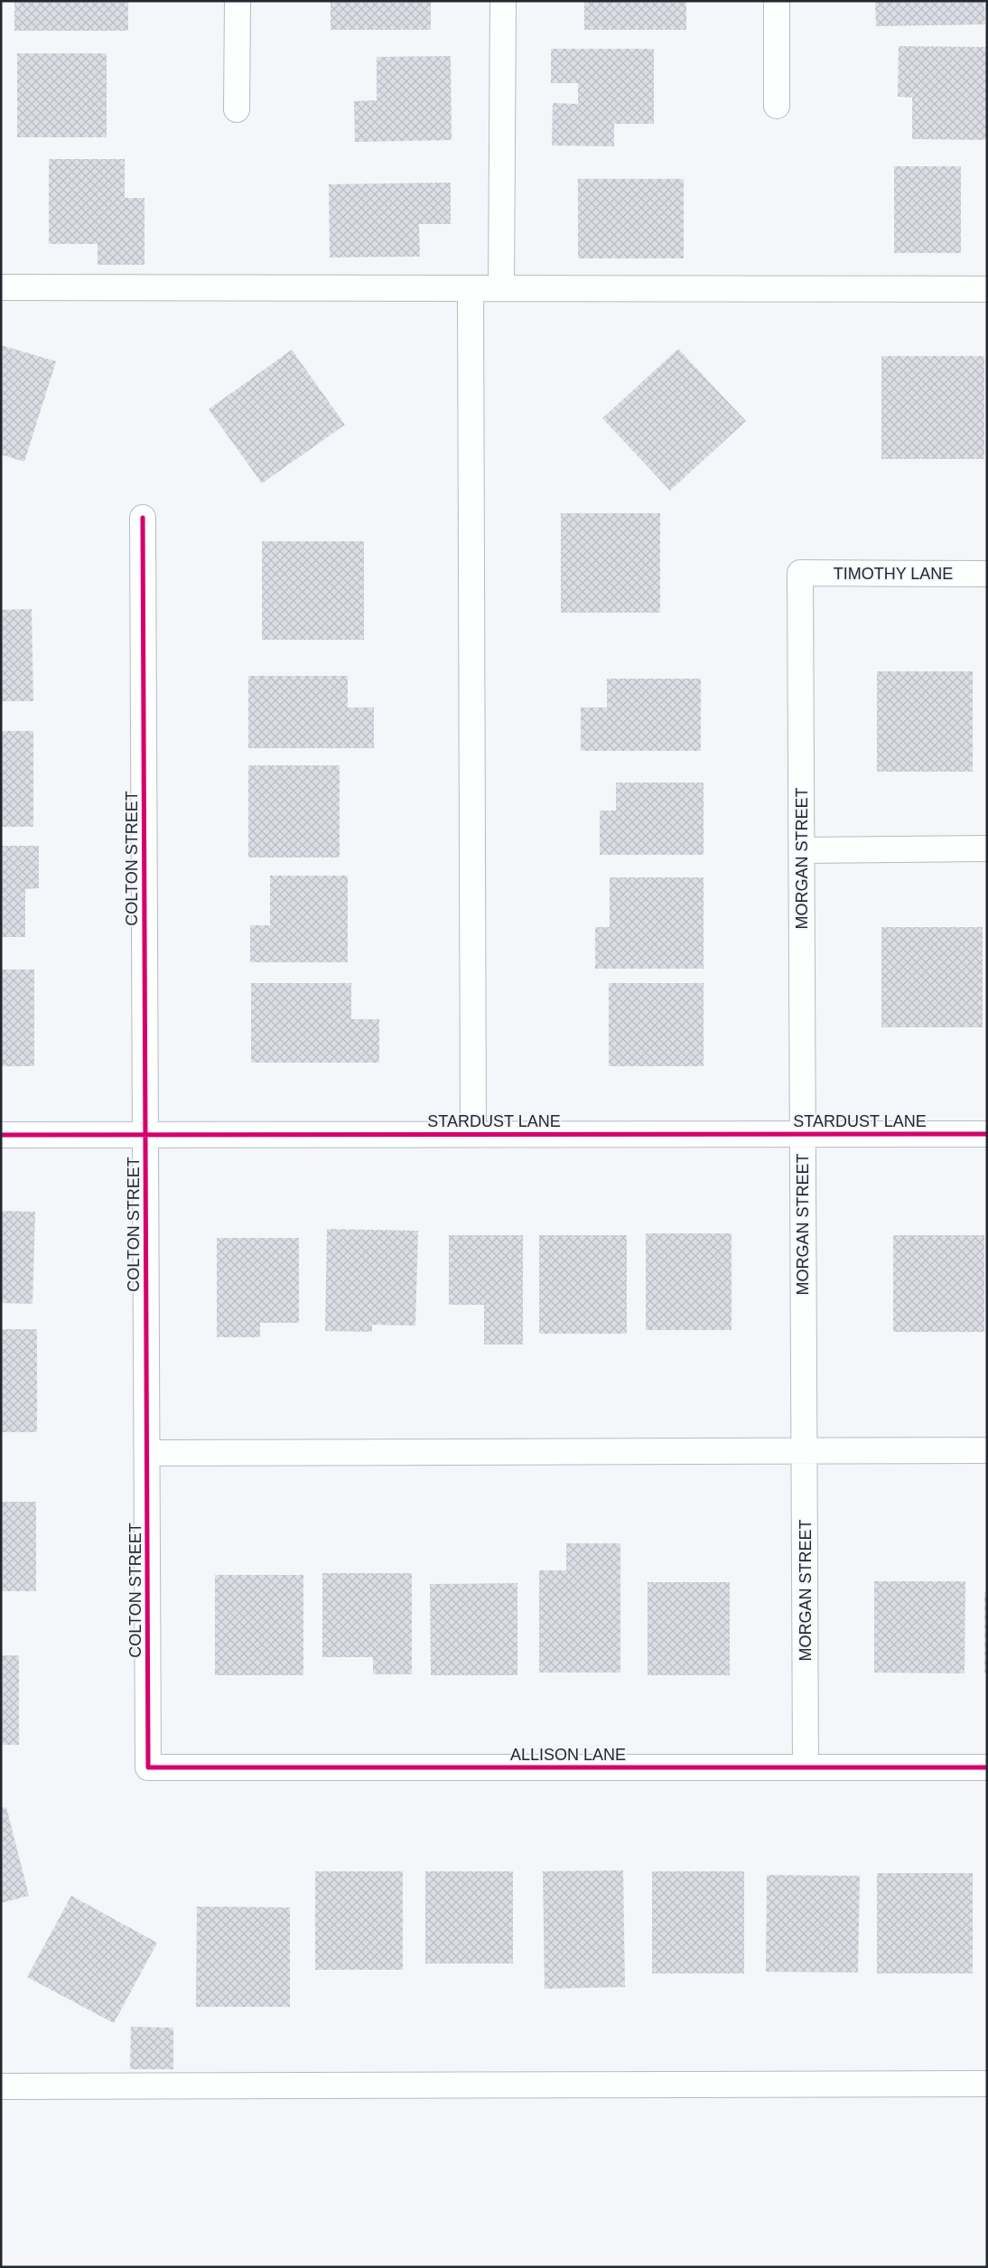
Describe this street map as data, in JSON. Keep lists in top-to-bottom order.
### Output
{
  "streets": {
    "street": [
      "TIMOTHY LANE",
      "COLTON STREET",
      "MORGAN STREET",
      "STARDUST LANE",
      "ALLISON LANE"
    ]
  },
  "crossings": [
    ["TIMOTHY LANE", "MORGAN STREET"],
    ["COLTON STREET", "STARDUST LANE"],
    ["COLTON STREET", "ALLISON LANE"],
    ["MORGAN STREET", "STARDUST LANE"],
    ["MORGAN STREET", "ALLISON LANE"]
  ]
}
